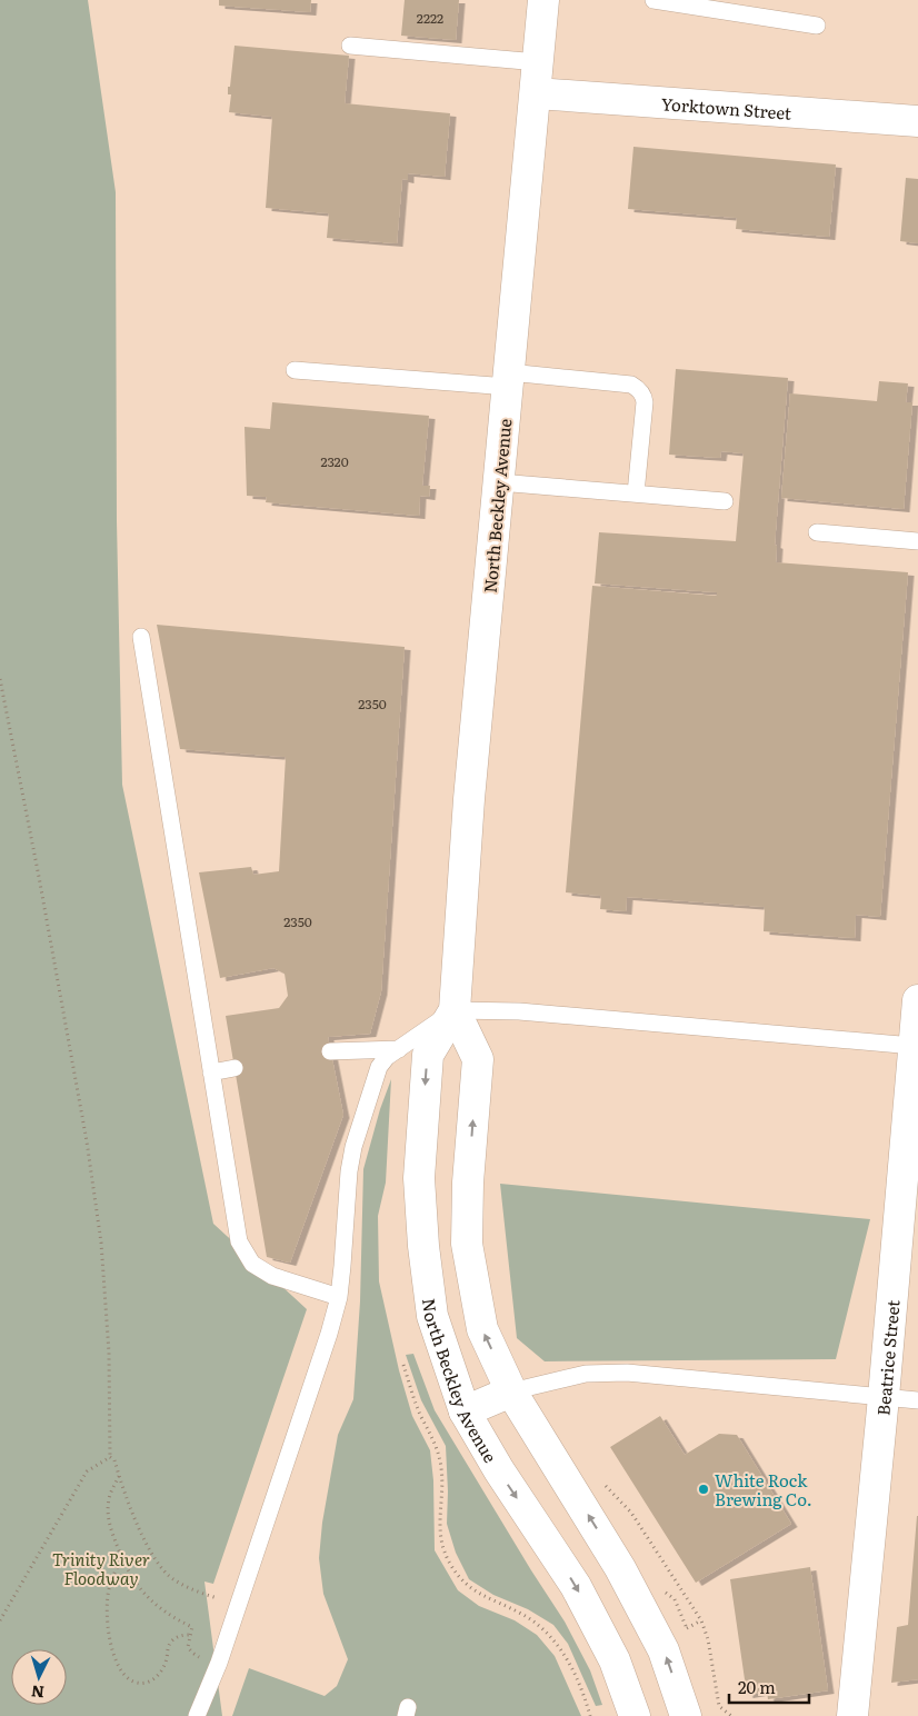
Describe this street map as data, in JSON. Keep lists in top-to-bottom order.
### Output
{
  "streets": {
    "main road": ["Yorktown Street", "North Beckley Avenue", "Beatrice Street"]
  },
  "crossings": [
    ["Yorktown Street", "North Beckley Avenue"]
  ],
  "parks": ["Trinity River Floodway"],
  "places": ["White Rock Brewing Co."],
  "house_numbers": [
    "2222",
    "2320",
    "2350",
    "2350"
  ],
  "scale_bar": "20 m",
  "north": "bottom"
}
